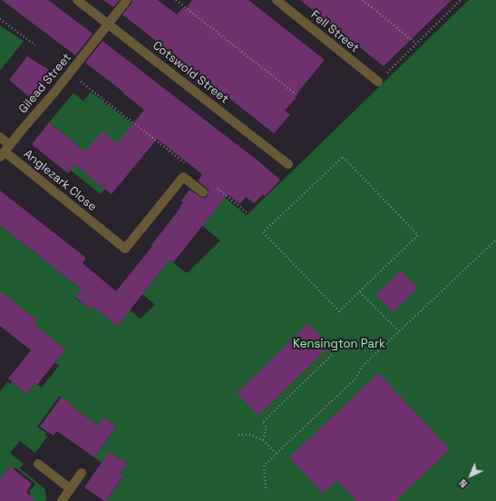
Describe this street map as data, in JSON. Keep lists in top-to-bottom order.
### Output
{
  "streets": {
    "street": [
      "Fell Street",
      "Cotswold Street",
      "Gilead Street",
      "Anglezark Close"
    ]
  },
  "crossings": [
    ["Cotswold Street", "Gilead Street"],
    ["Gilead Street", "Anglezark Close"]
  ],
  "parks": ["Kensington Park"],
  "north": "bottom left"
}
